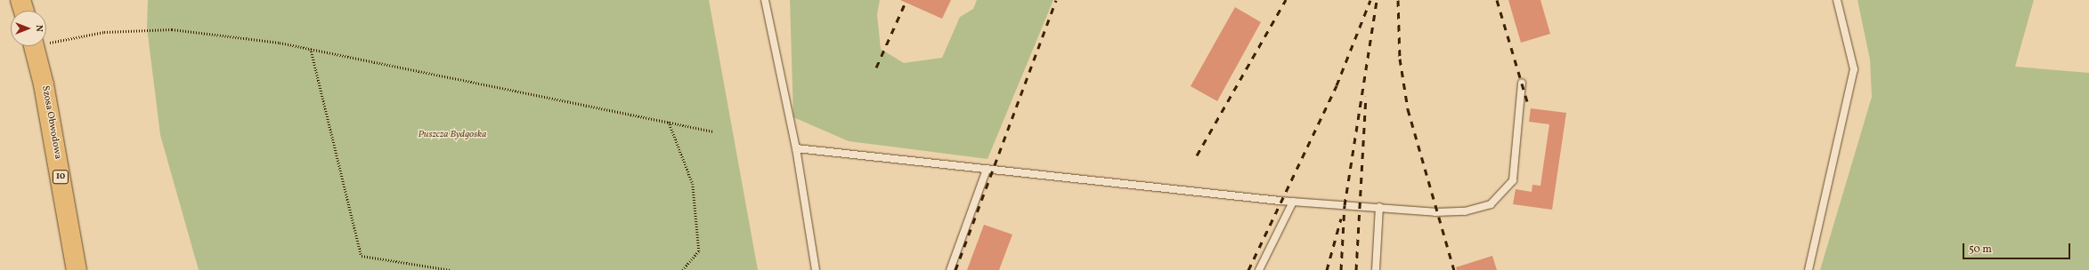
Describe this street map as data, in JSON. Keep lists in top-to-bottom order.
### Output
{
  "streets": {
    "highway": ["Szosa Obwodowa", "10"]
  },
  "parks": ["Puszcza Bydgoska"],
  "scale_bar": "50 m",
  "north": "right"
}
